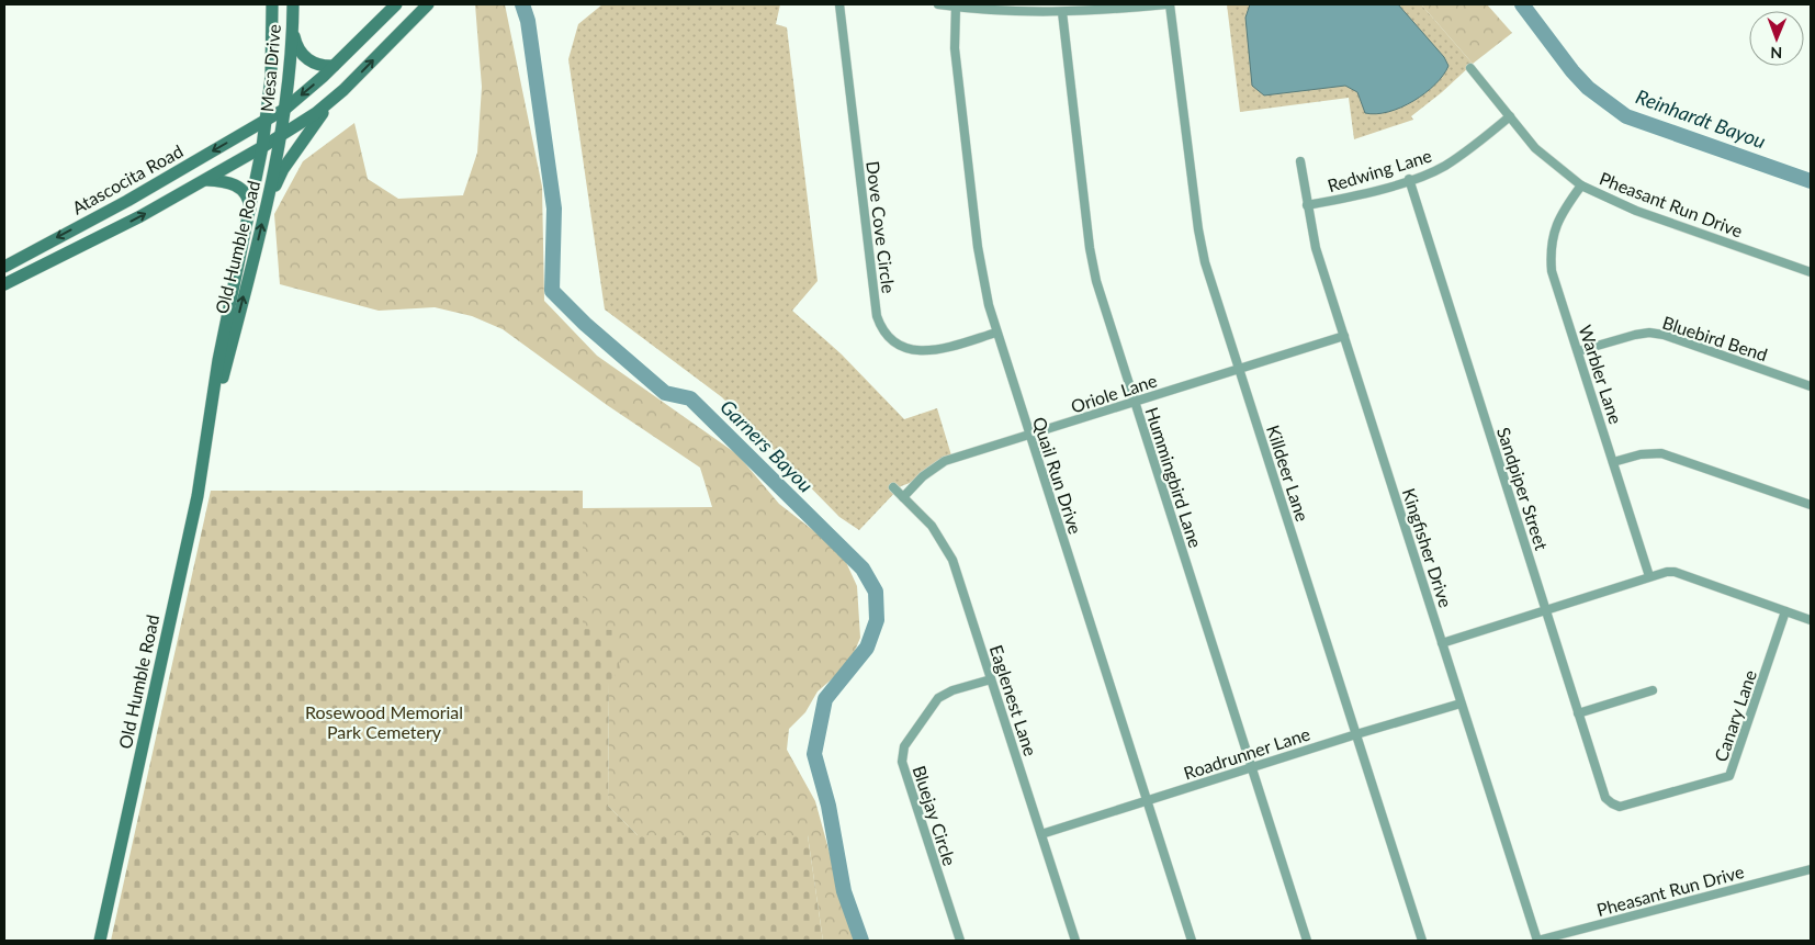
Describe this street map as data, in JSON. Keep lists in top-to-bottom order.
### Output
{
  "streets": {
    "main road": ["Mesa Drive", "Atascocita Road", "Old Humble Road"],
    "street": [
      "Redwing Lane",
      "Pheasant Run Drive",
      "Dove Cove Circle",
      "Bluebird Bend",
      "Warbler Lane",
      "Oriole Lane",
      "Killdeer Lane",
      "Quail Run Drive",
      "Hummingbird Lane",
      "Sandpiper Street",
      "Kingfisher Drive",
      "Eaglenest Lane",
      "Canary Lane",
      "Roadrunner Lane",
      "Bluejay Circle"
    ]
  },
  "crossings": [
    ["Mesa Drive", "Atascocita Road"],
    ["Mesa Drive", "Old Humble Road"],
    ["Redwing Lane", "Pheasant Run Drive"],
    ["Redwing Lane", "Sandpiper Street"],
    ["Redwing Lane", "Kingfisher Drive"],
    ["Atascocita Road", "Old Humble Road"],
    ["Pheasant Run Drive", "Warbler Lane"],
    ["Pheasant Run Drive", "Kingfisher Drive"],
    ["Dove Cove Circle", "Quail Run Drive"],
    ["Bluebird Bend", "Warbler Lane"],
    ["Oriole Lane", "Killdeer Lane"],
    ["Oriole Lane", "Quail Run Drive"],
    ["Oriole Lane", "Hummingbird Lane"],
    ["Oriole Lane", "Kingfisher Drive"],
    ["Oriole Lane", "Eaglenest Lane"],
    ["Killdeer Lane", "Roadrunner Lane"],
    ["Quail Run Drive", "Roadrunner Lane"],
    ["Hummingbird Lane", "Roadrunner Lane"],
    ["Sandpiper Street", "Canary Lane"],
    ["Kingfisher Drive", "Roadrunner Lane"],
    ["Eaglenest Lane", "Roadrunner Lane"],
    ["Eaglenest Lane", "Bluejay Circle"]
  ],
  "water": ["Reinhardt Bayou", "Garners Bayou"],
  "parks": ["Rosewood Memorial Park Cemetery"],
  "north": "bottom"
}
